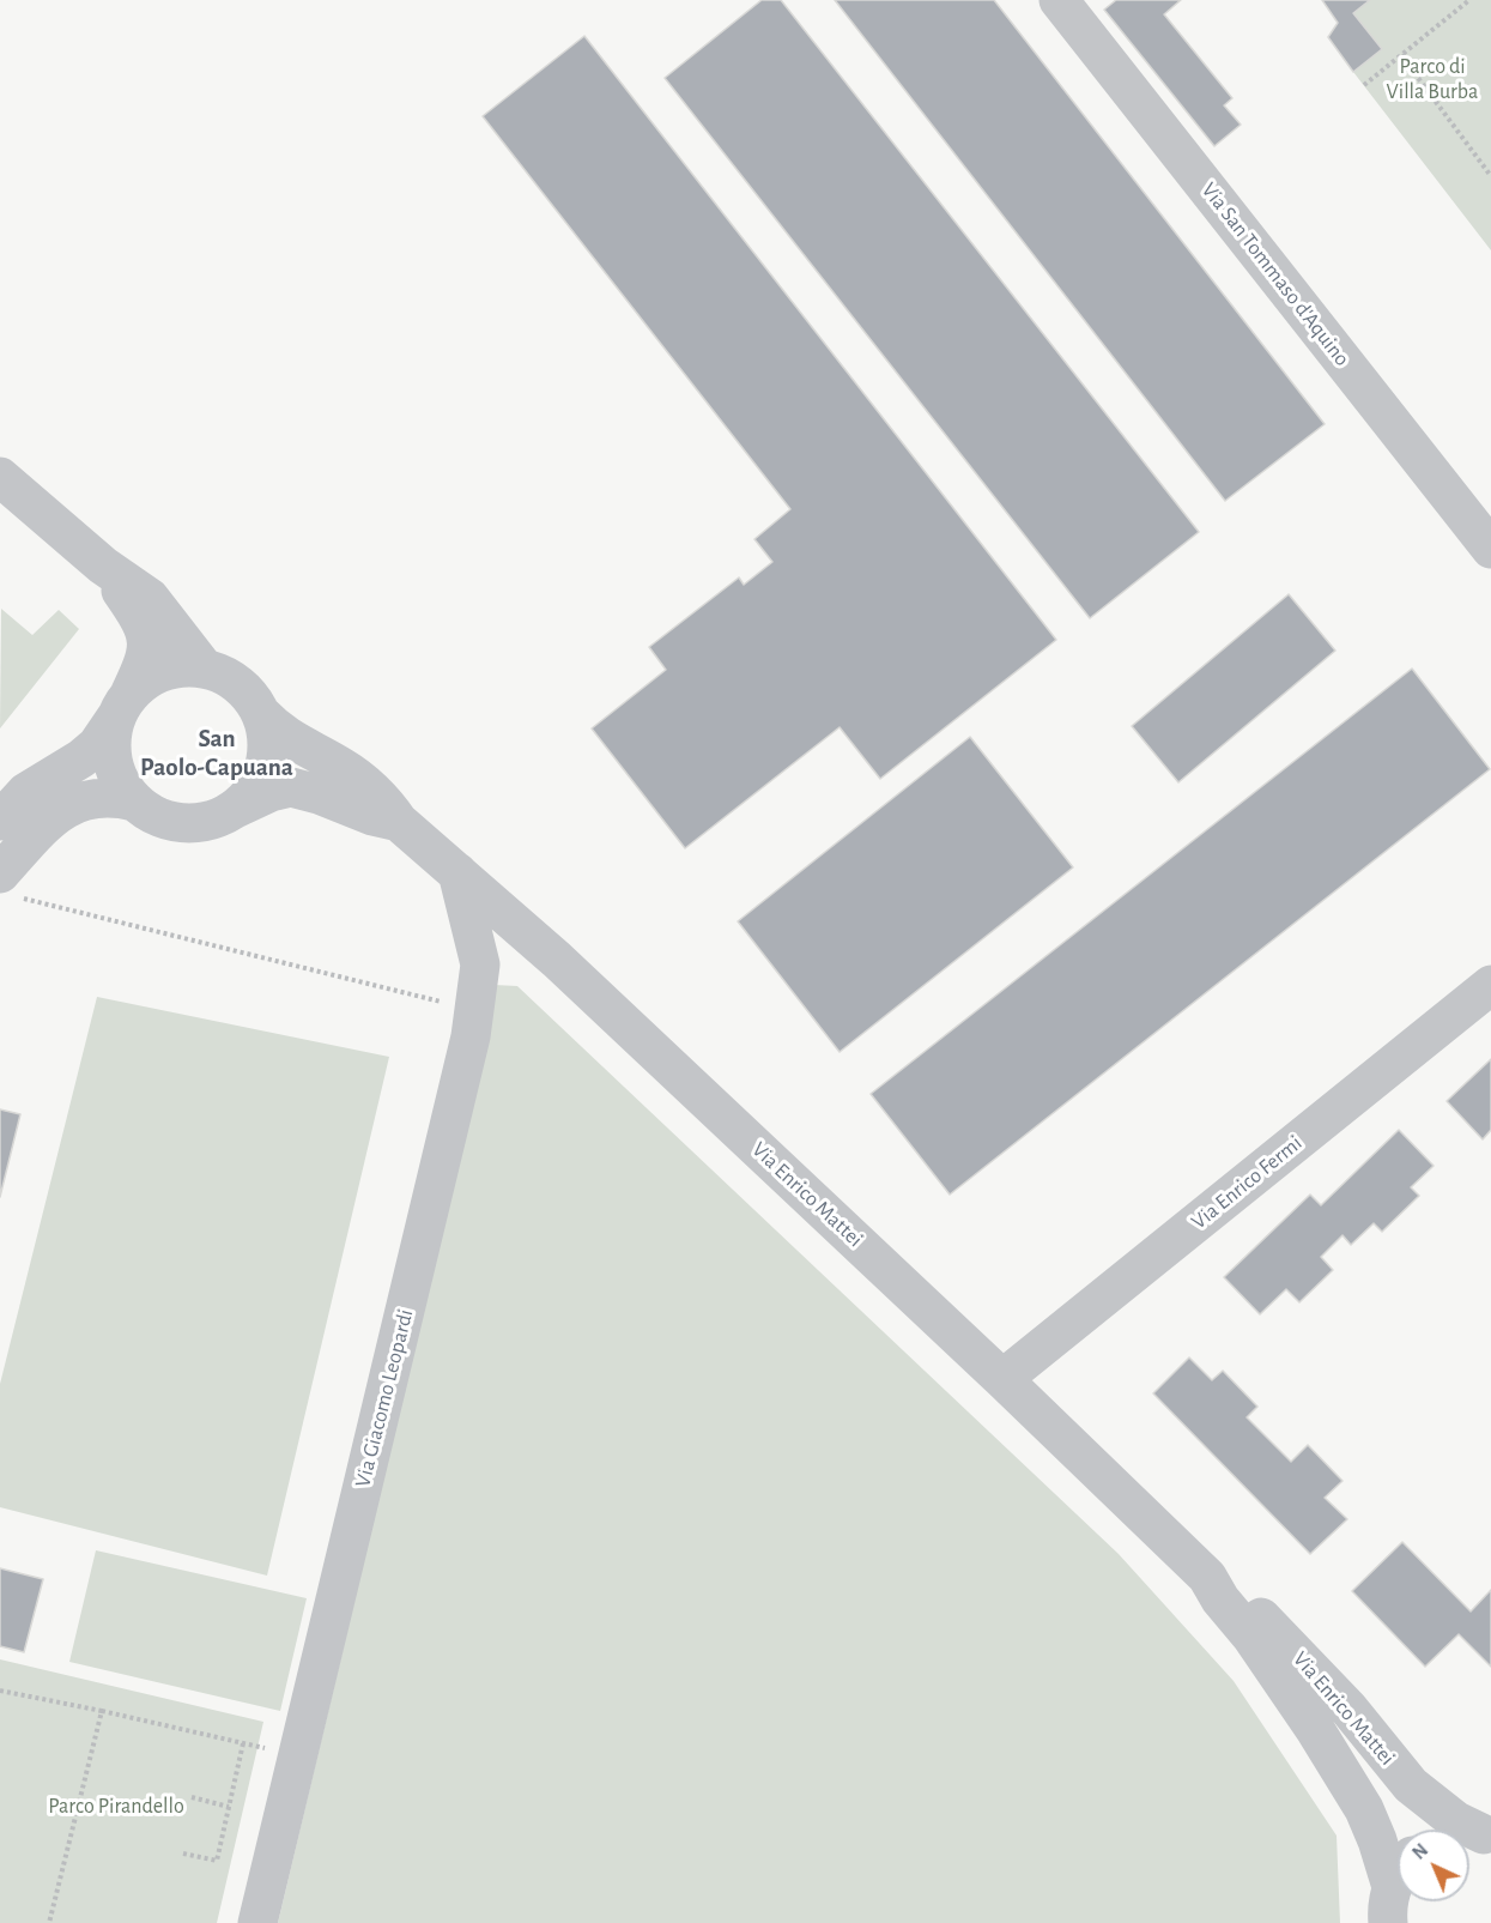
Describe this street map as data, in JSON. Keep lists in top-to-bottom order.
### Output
{
  "streets": {
    "street": [
      "Via San Tommaso d'Aquino",
      "Via Enrico Fermi",
      "Via Enrico Mattei",
      "Via Giacomo Leopardi"
    ]
  },
  "crossings": [
    ["Via Enrico Fermi", "Via Enrico Mattei"],
    ["Via Enrico Mattei", "Via Giacomo Leopardi"]
  ],
  "districts": ["San Paolo-Capuana"],
  "parks": ["Parco di Villa Burba", "Parco Pirandello"],
  "north": "top left"
}
